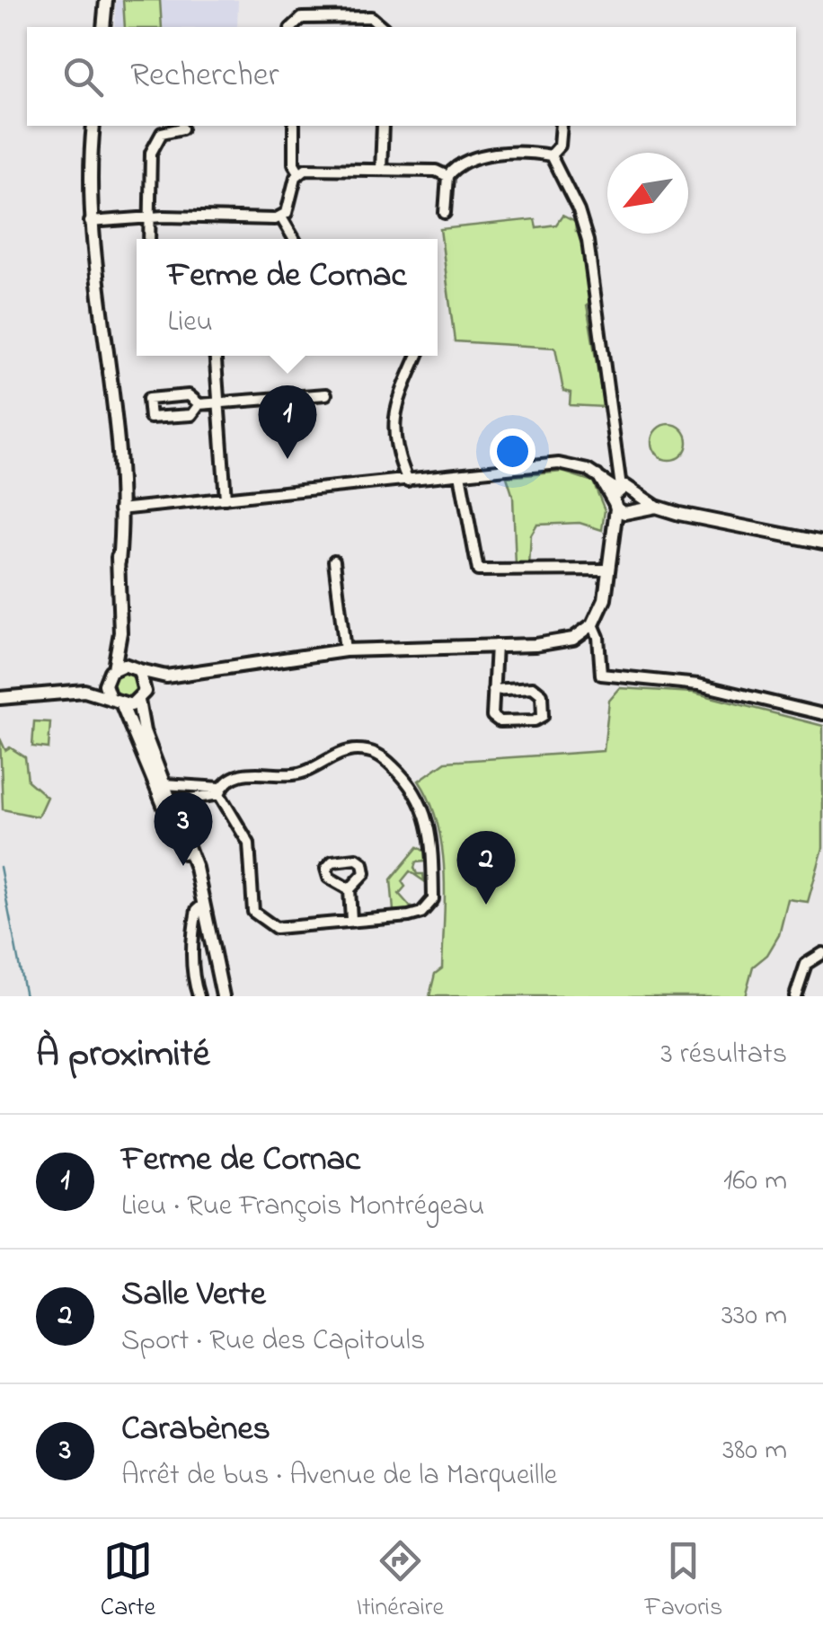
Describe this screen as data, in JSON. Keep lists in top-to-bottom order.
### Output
{
  "north": "bottom left",
  "page": {
    "search": "Rechercher",
    "popup": ["Ferme de Cornac", "Lieu"],
    "pins": ["1", "3", "2"],
    "heading": ["À proximité", "3 résultats"],
    "list": [
      {
        "mark": "1",
        "name": "Ferme de Cornac",
        "note": "Lieu · Rue François Montrégeau",
        "value": "160 m"
      },
      {
        "mark": "2",
        "name": "Salle Verte",
        "note": "Sport · Rue des Capitouls",
        "value": "330 m"
      },
      {
        "mark": "3",
        "name": "Carabènes",
        "note": "Arrêt de bus · Avenue de la Marqueille",
        "value": "380 m"
      }
    ],
    "nav": ["Carte", "Itinéraire", "Favoris"]
  }
}
